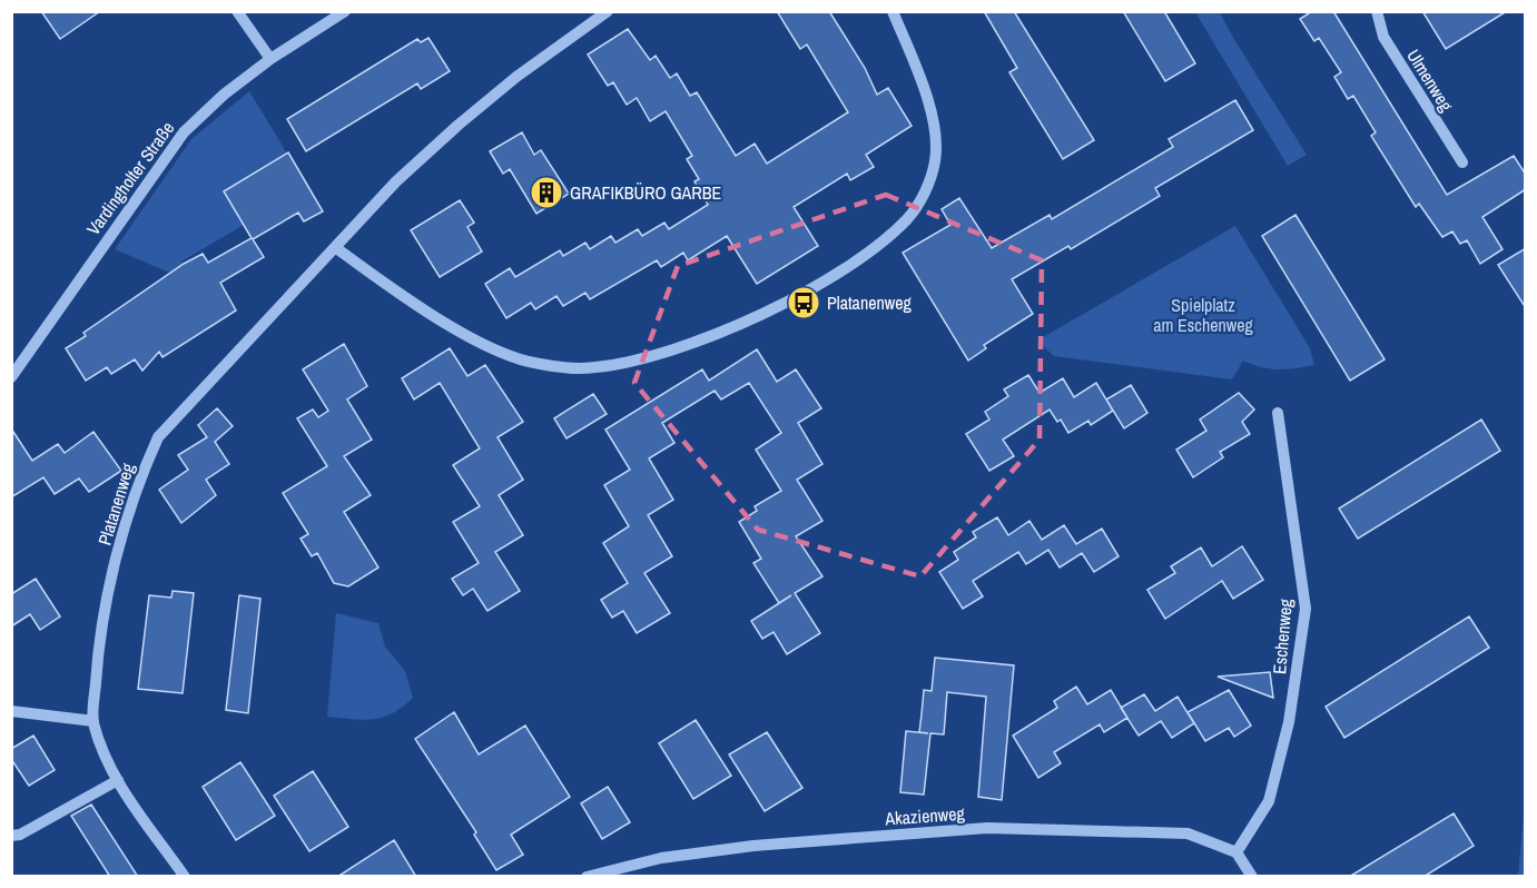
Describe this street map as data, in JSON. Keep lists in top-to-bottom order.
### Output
{
  "streets": {
    "street": [
      "Ulmenweg",
      "Vardingholter Straße",
      "Platanenweg",
      "Eschenweg",
      "Akazienweg"
    ]
  },
  "crossings": [
    ["Eschenweg", "Akazienweg"]
  ],
  "parks": ["Spielplatz am Eschenweg"],
  "places": {
    "building": ["GRAFIKBÜRO GARBE"],
    "bus stop": ["Platanenweg"]
  }
}
